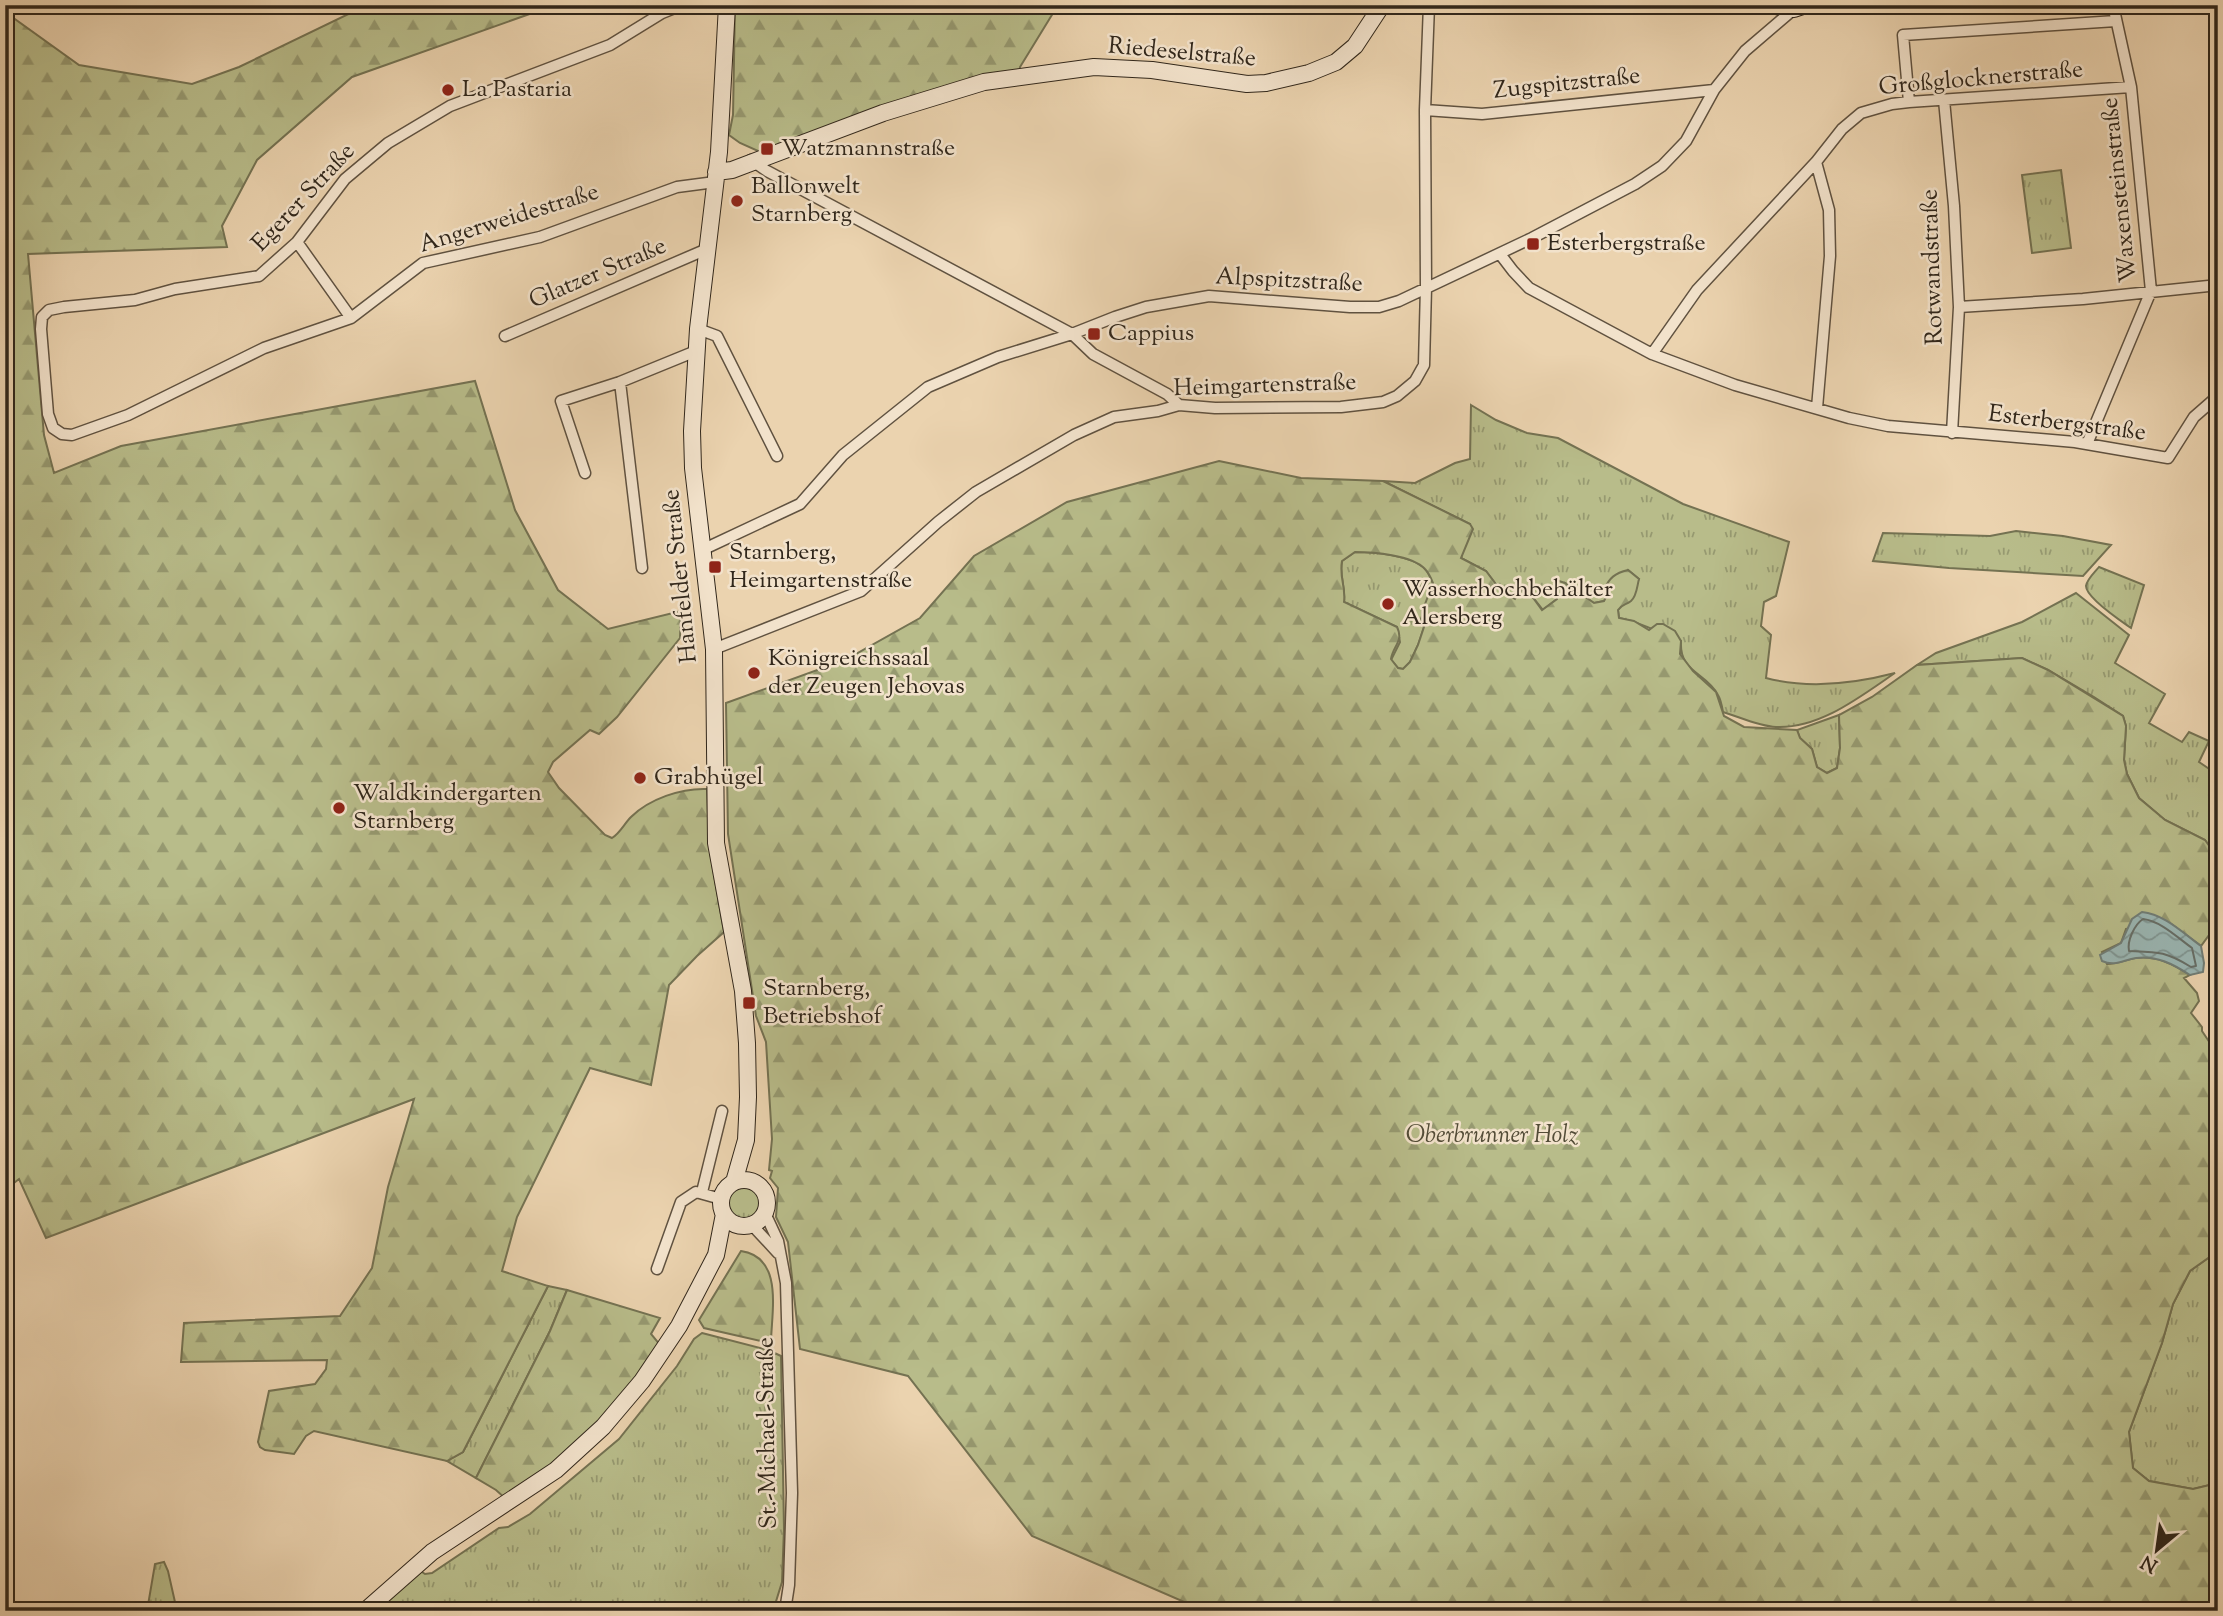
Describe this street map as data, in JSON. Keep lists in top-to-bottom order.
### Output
{
  "streets": {
    "street": [
      "Riedeselstraße",
      "Großglocknerstraße",
      "Zugspitzstraße",
      "Waxensteinstraße",
      "Egerer Straße",
      "Angerweidestraße",
      "Rotwandstraße",
      "Glatzer Straße",
      "Alpspitzstraße",
      "Heimgartenstraße",
      "Esterbergstraße",
      "Hanfelder Straße",
      "St.-Michael-Straße"
    ]
  },
  "crossings": [
    ["Riedeselstraße", "Angerweidestraße"],
    ["Riedeselstraße", "Hanfelder Straße"],
    ["Großglocknerstraße", "Waxensteinstraße"],
    ["Großglocknerstraße", "Rotwandstraße"],
    ["Großglocknerstraße", "Esterbergstraße"],
    ["Zugspitzstraße", "Alpspitzstraße"],
    ["Zugspitzstraße", "Heimgartenstraße"],
    ["Waxensteinstraße", "Esterbergstraße"],
    ["Egerer Straße", "Angerweidestraße"],
    ["Angerweidestraße", "Hanfelder Straße"],
    ["Rotwandstraße", "Esterbergstraße"],
    ["Glatzer Straße", "Hanfelder Straße"],
    ["Alpspitzstraße", "Heimgartenstraße"],
    ["Alpspitzstraße", "Esterbergstraße"],
    ["Alpspitzstraße", "Hanfelder Straße"],
    ["Heimgartenstraße", "Hanfelder Straße"],
    ["Hanfelder Straße", "St.-Michael-Straße"]
  ],
  "parks": ["Oberbrunner Holz"],
  "places": {
    "other": [
      "La Pastaria",
      "Ballonwelt Starnberg",
      "Wasserhochbehälter Alersberg",
      "Königreichssaal der Zeugen Jehovas",
      "Grabhügel",
      "Waldkindergarten Starnberg"
    ],
    "transit": [
      "Watzmannstraße",
      "Esterbergstraße",
      "Cappius",
      "Starnberg, Heimgartenstraße",
      "Starnberg, Betriebshof"
    ]
  },
  "north": "bottom left"
}
